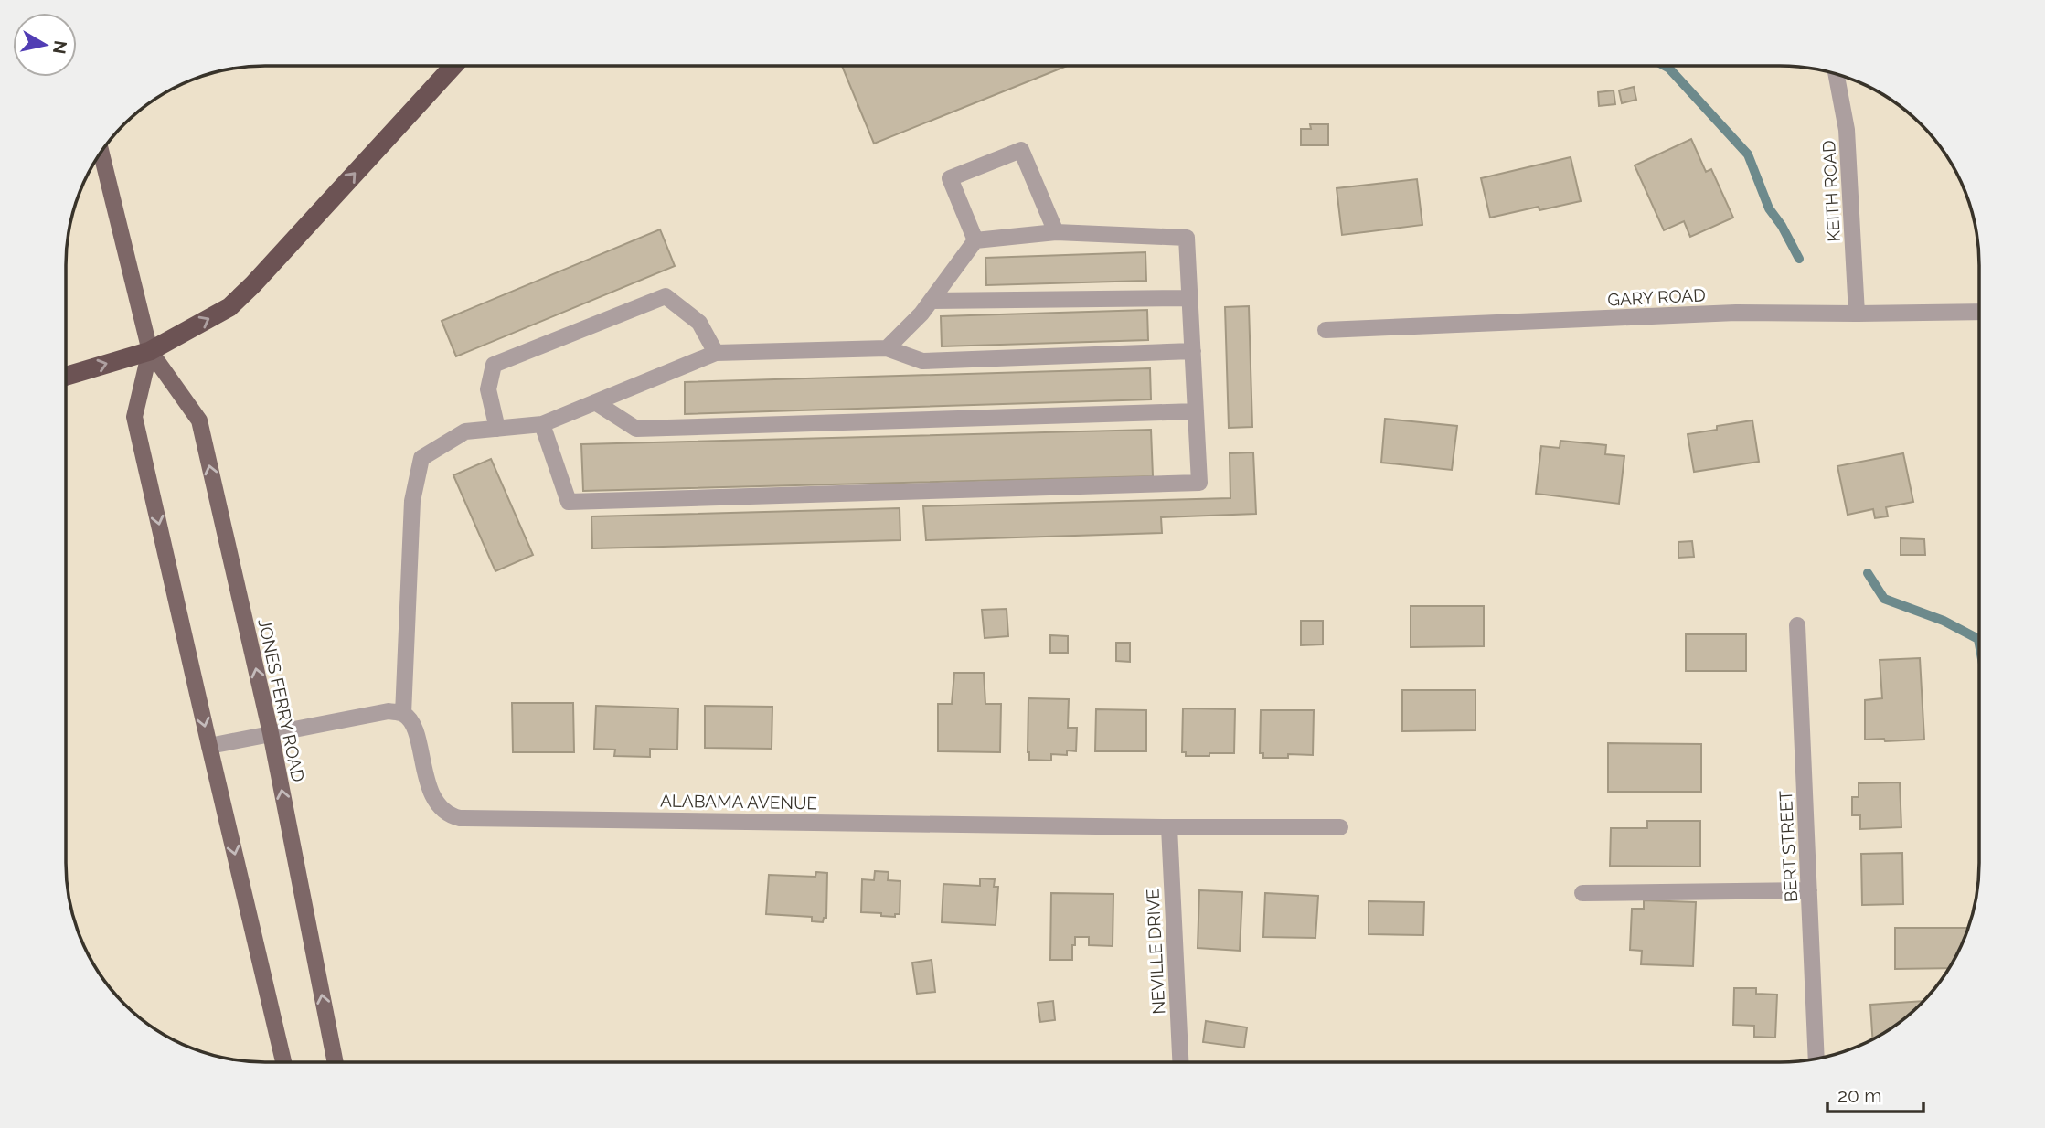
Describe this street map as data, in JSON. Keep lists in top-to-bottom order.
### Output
{
  "streets": {
    "main road": ["JONES FERRY ROAD"],
    "street": [
      "KEITH ROAD",
      "GARY ROAD",
      "ALABAMA AVENUE",
      "BERT STREET",
      "NEVILLE DRIVE"
    ]
  },
  "crossings": [
    ["KEITH ROAD", "GARY ROAD"],
    ["ALABAMA AVENUE", "NEVILLE DRIVE"]
  ],
  "scale_bar": "20 m",
  "north": "right"
}
